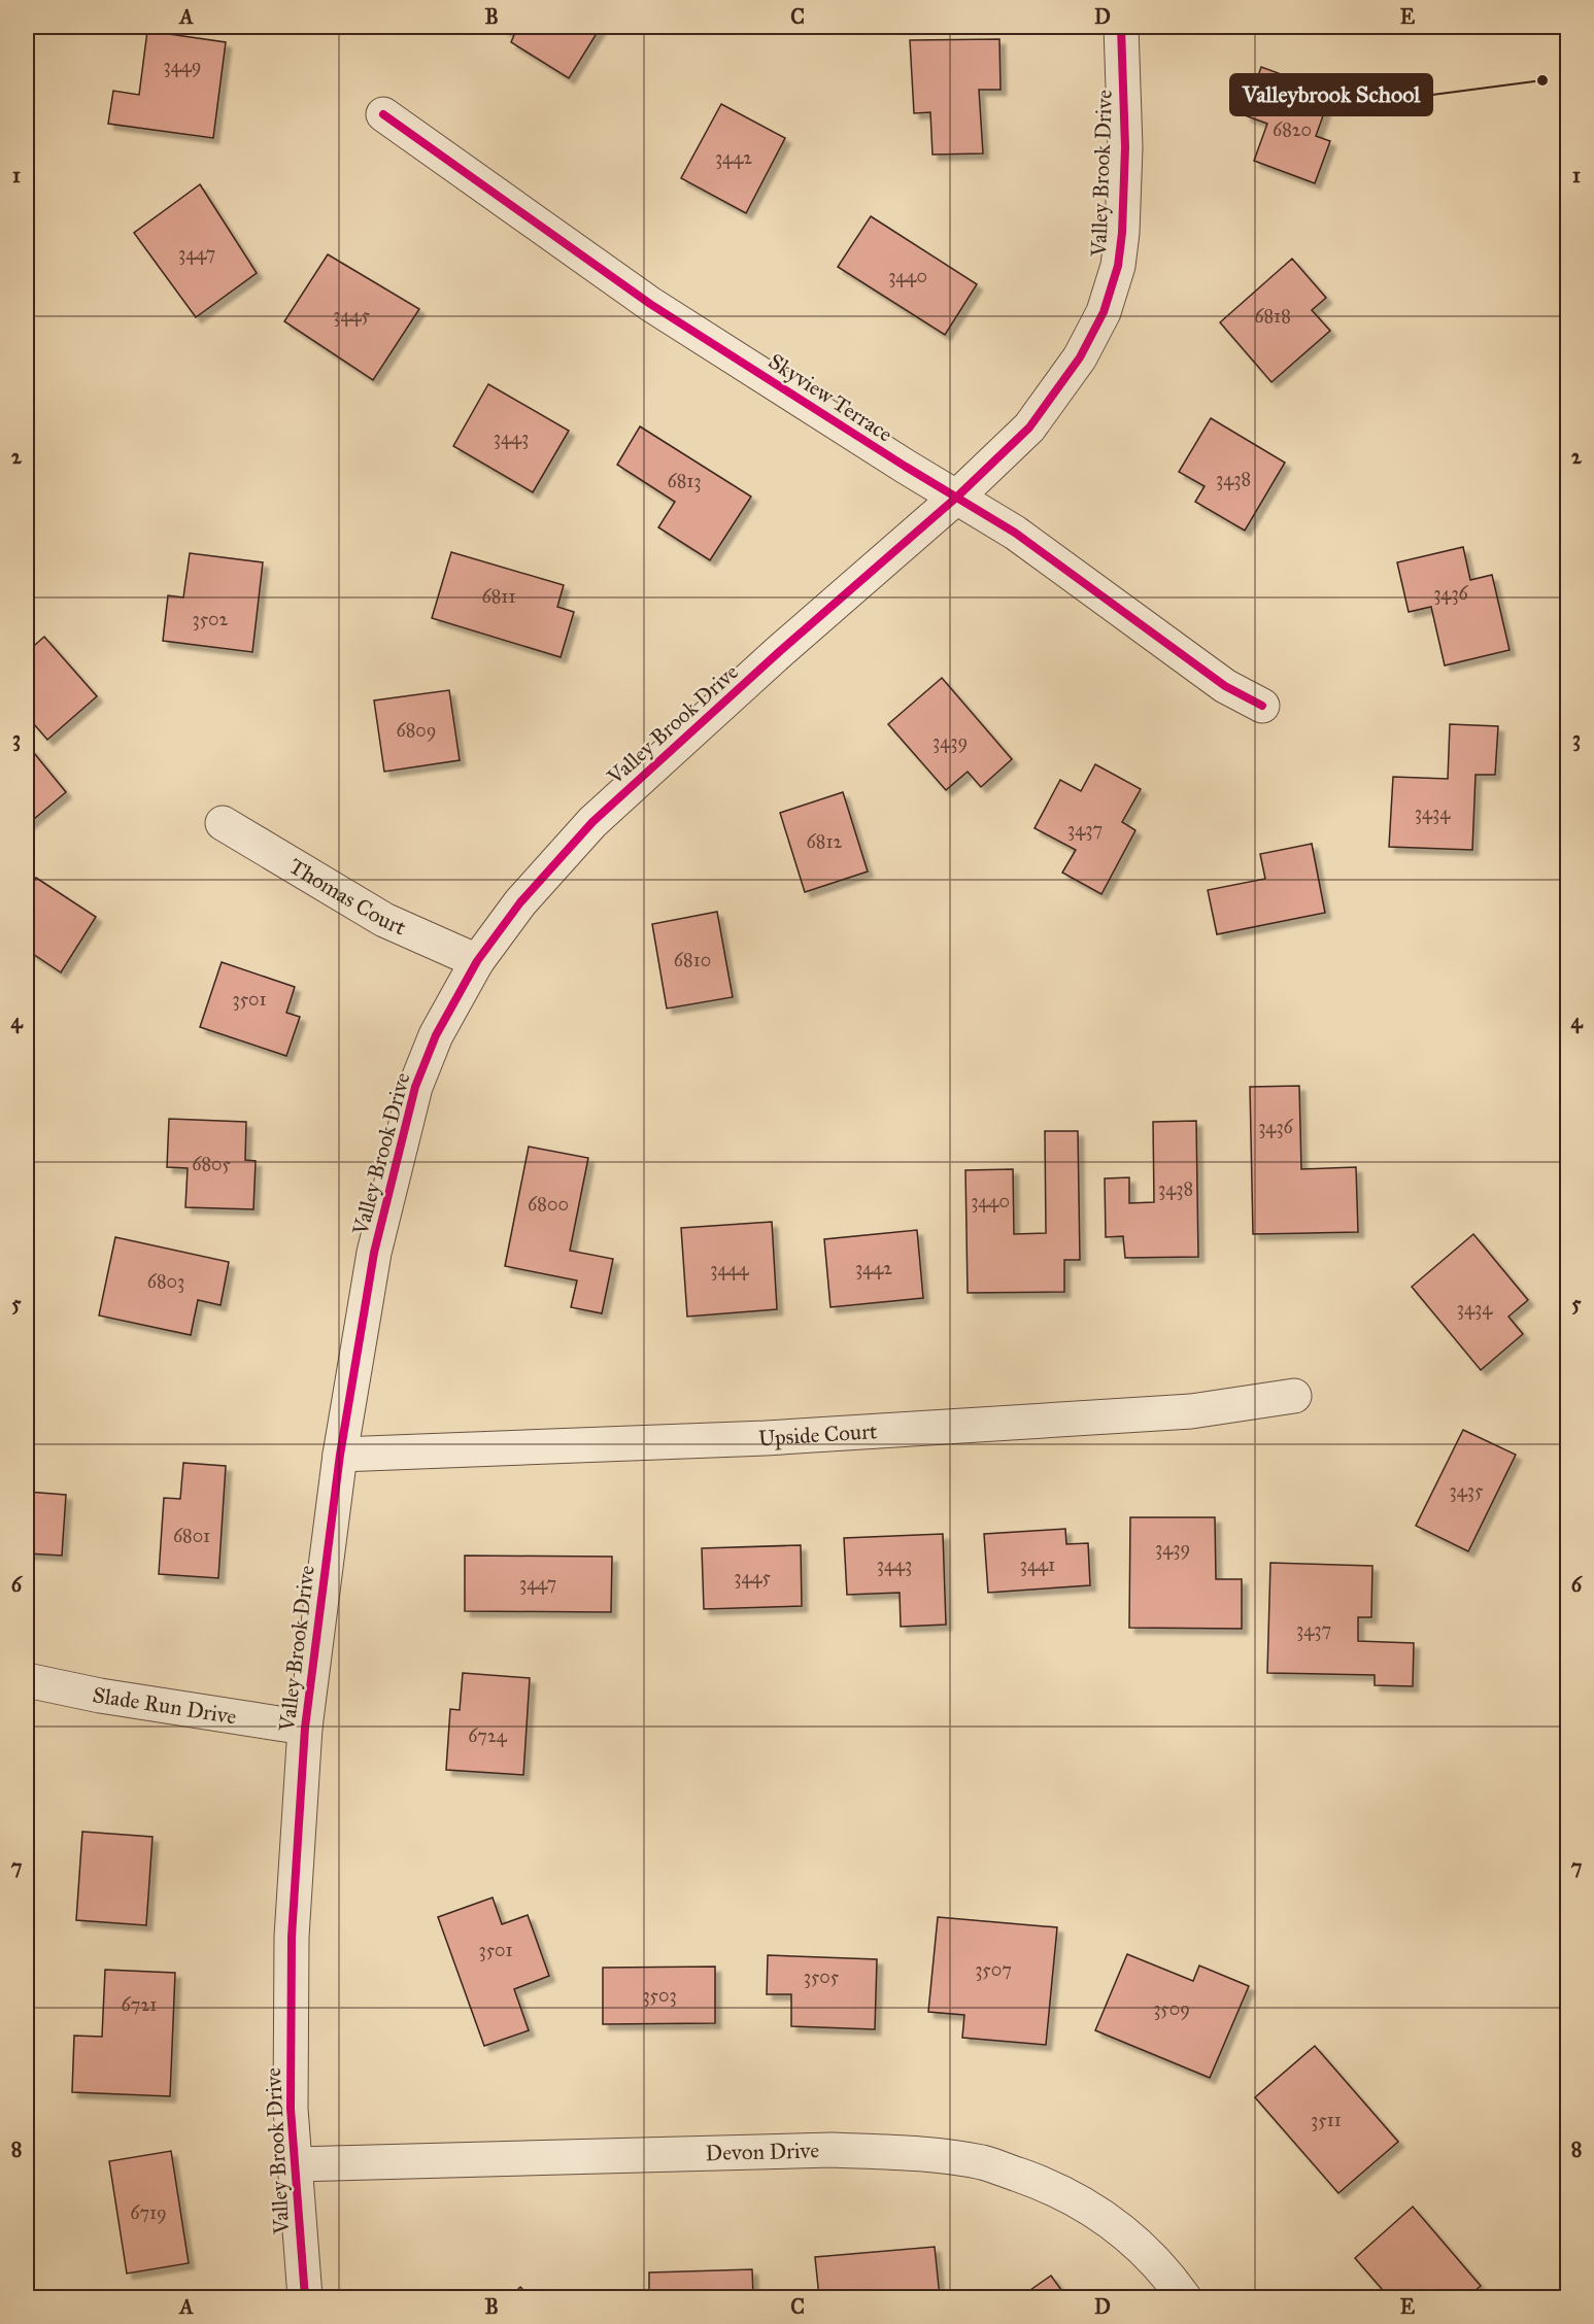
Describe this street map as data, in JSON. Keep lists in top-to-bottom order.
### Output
{
  "streets": {
    "street": [
      "Valley Brook Drive",
      "Skyview Terrace",
      "Thomas Court",
      "Upside Court",
      "Slade Run Drive",
      "Devon Drive"
    ]
  },
  "crossings": [
    ["Valley Brook Drive", "Skyview Terrace"],
    ["Valley Brook Drive", "Thomas Court"],
    ["Valley Brook Drive", "Upside Court"],
    ["Valley Brook Drive", "Slade Run Drive"],
    ["Valley Brook Drive", "Devon Drive"]
  ],
  "places": ["Valleybrook School"],
  "house_numbers": [
    "3449",
    "6820",
    "3442",
    "3447",
    "3440",
    "3445",
    "6818",
    "3443",
    "3438",
    "6813",
    "3436",
    "6811",
    "3502",
    "6809",
    "3439",
    "3434",
    "3437",
    "6812",
    "6810",
    "3501",
    "3436",
    "6805",
    "3438",
    "3440",
    "6800",
    "3442",
    "3444",
    "6803",
    "3434",
    "3435",
    "6801",
    "3439",
    "3443",
    "3441",
    "3445",
    "3447",
    "3437",
    "6724",
    "3501",
    "3507",
    "3505",
    "3503",
    "6721",
    "3509",
    "3511",
    "6719"
  ],
  "grid": {
    "columns": [
      "A",
      "B",
      "C",
      "D",
      "E"
    ],
    "rows": [
      "1",
      "2",
      "3",
      "4",
      "5",
      "6",
      "7",
      "8"
    ]
  }
}
